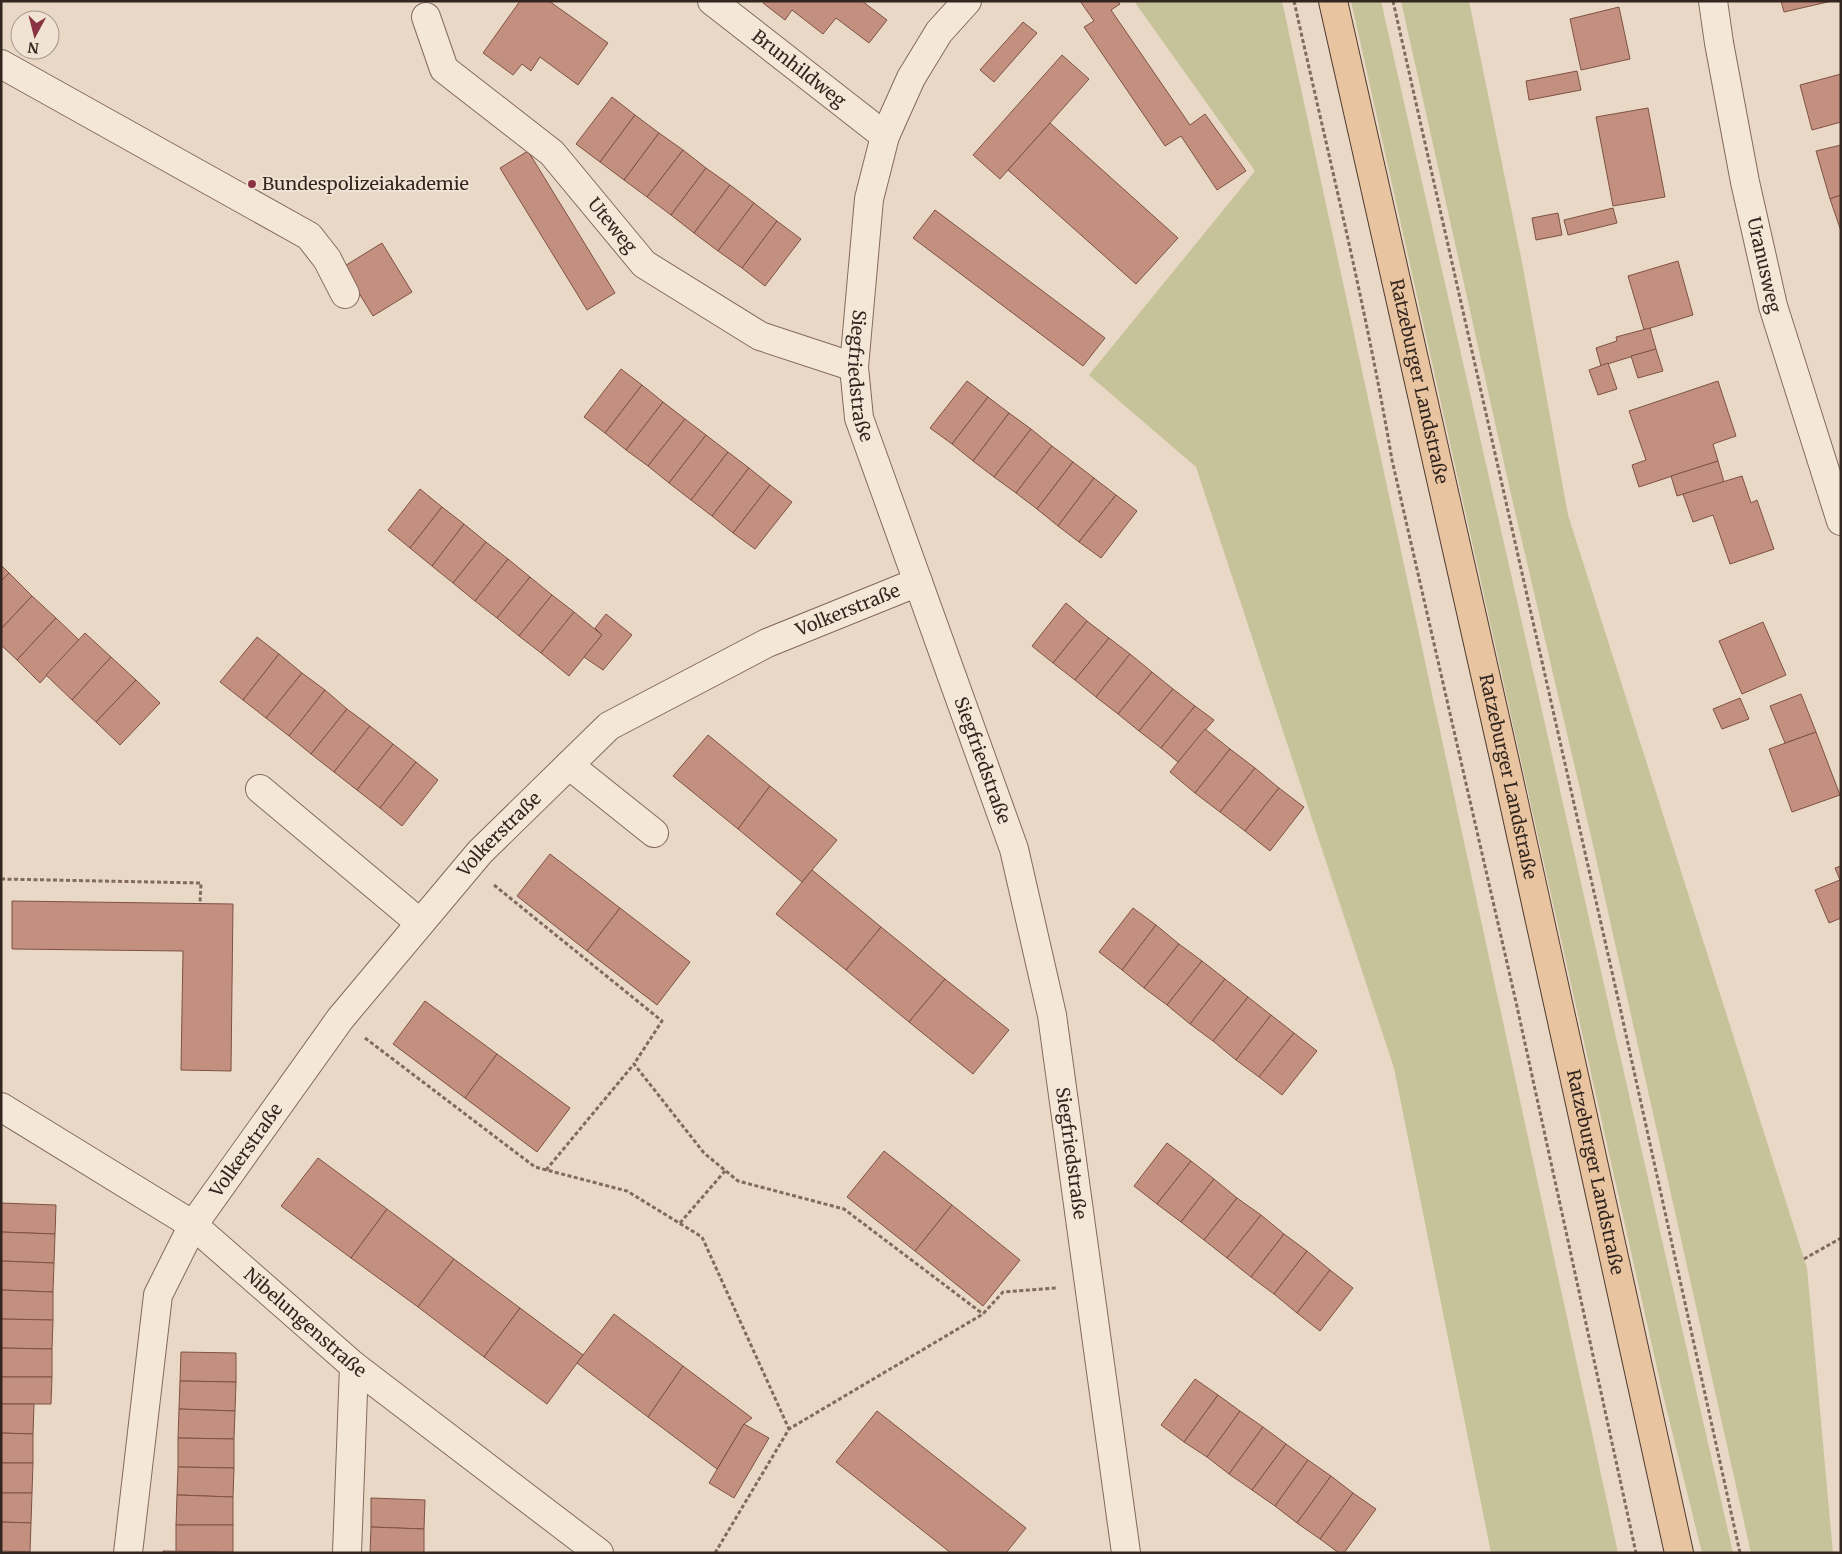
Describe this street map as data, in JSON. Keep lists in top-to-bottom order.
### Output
{
  "streets": {
    "main road": ["Ratzeburger Landstraße"],
    "street": [
      "Brunhildweg",
      "Uteweg",
      "Uranusweg",
      "Siegfriedstraße",
      "Volkerstraße",
      "Nibelungenstraße"
    ]
  },
  "crossings": [
    ["Brunhildweg", "Siegfriedstraße"],
    ["Uteweg", "Siegfriedstraße"],
    ["Siegfriedstraße", "Volkerstraße"],
    ["Volkerstraße", "Nibelungenstraße"]
  ],
  "places": ["Bundespolizeiakademie"],
  "north": "bottom"
}
